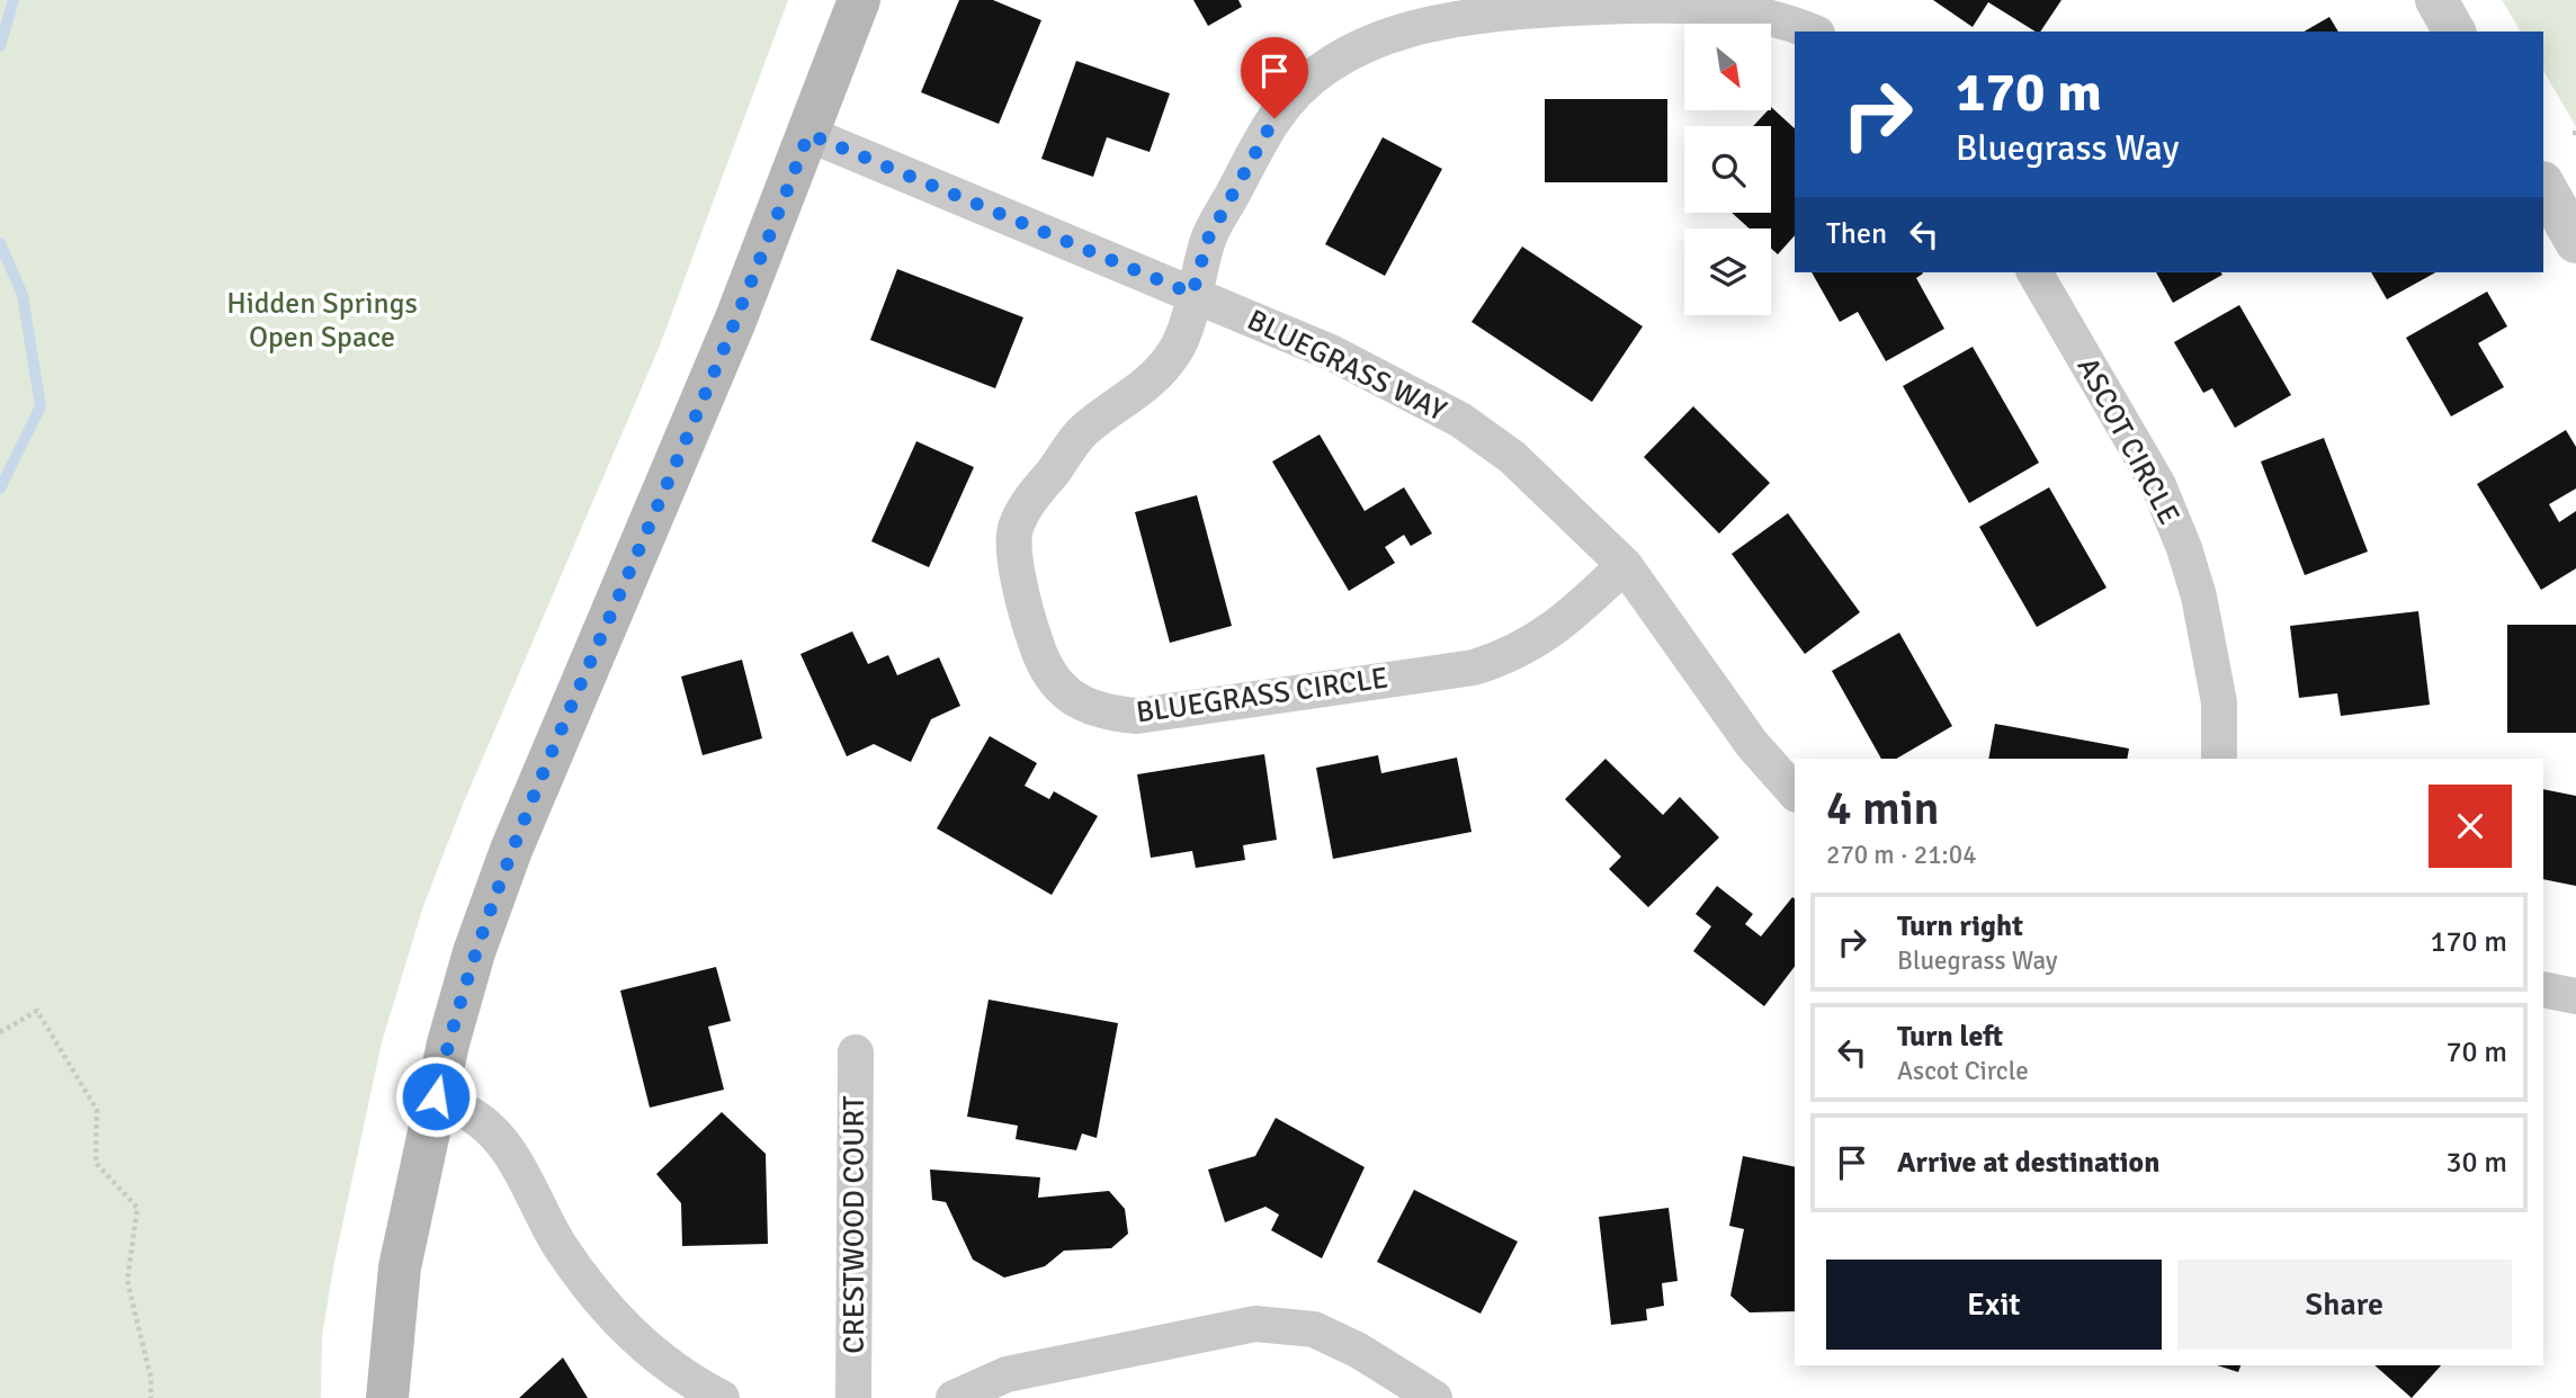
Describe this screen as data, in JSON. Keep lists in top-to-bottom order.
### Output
{
  "streets": {
    "street": [
      "BLUEGRASS WAY",
      "ASCOT CIRCLE",
      "BLUEGRASS CIRCLE",
      "CRESTWOOD COURT"
    ]
  },
  "crossings": [
    ["BLUEGRASS WAY", "BLUEGRASS CIRCLE"]
  ],
  "parks": ["Hidden Springs Open Space"],
  "north": "bottom right",
  "page": {
    "turn": ["170 m", "Bluegrass Way"],
    "then": "Then",
    "heading": ["4 min", "270 m · 21:04"],
    "list": [
      {
        "name": "Turn right",
        "note": "Bluegrass Way",
        "value": "170 m"
      },
      {
        "name": "Turn left",
        "note": "Ascot Circle",
        "value": "70 m"
      },
      {
        "name": "Arrive at destination",
        "value": "30 m"
      }
    ],
    "buttons": ["Exit", "Share"]
  }
}
